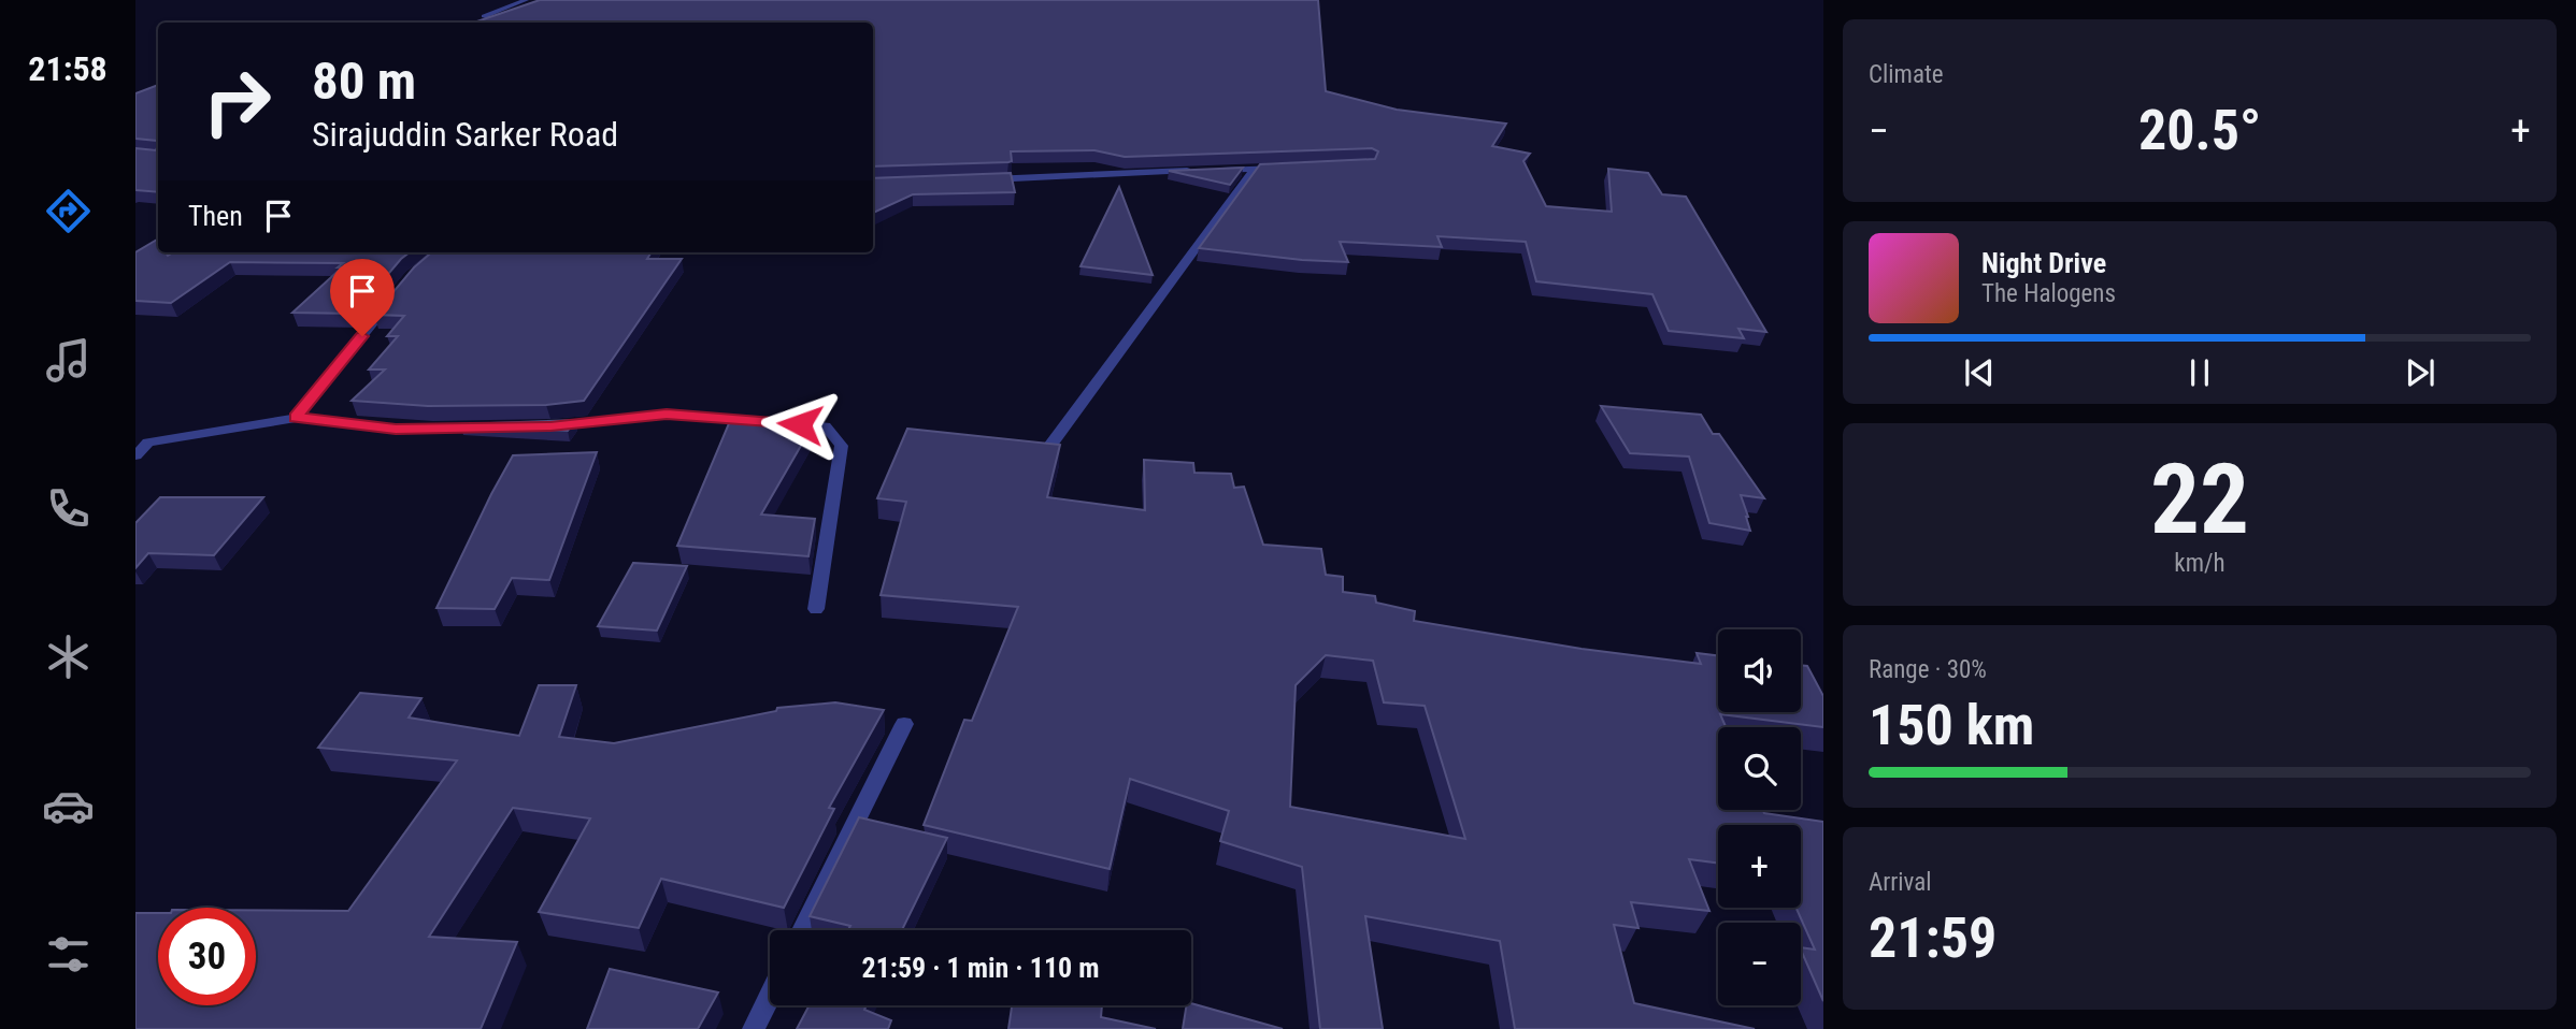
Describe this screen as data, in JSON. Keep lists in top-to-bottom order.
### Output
{
  "page": {
    "tabs": "21:58",
    "tile": [
      "Climate",
      ["22", "km/h"],
      ["Range · 30%", "150 km"],
      ["Arrival", "21:59"]
    ],
    "turn": ["80 m", "Sirajuddin Sarker Road"],
    "heat": ["−", "20.5°", "+"],
    "then": "Then",
    "song": ["Night Drive", "The Halogens"],
    "map_buttons": ["+", "−"],
    "limit": "30",
    "trip": "21:59 · 1 min · 110 m"
  }
}
